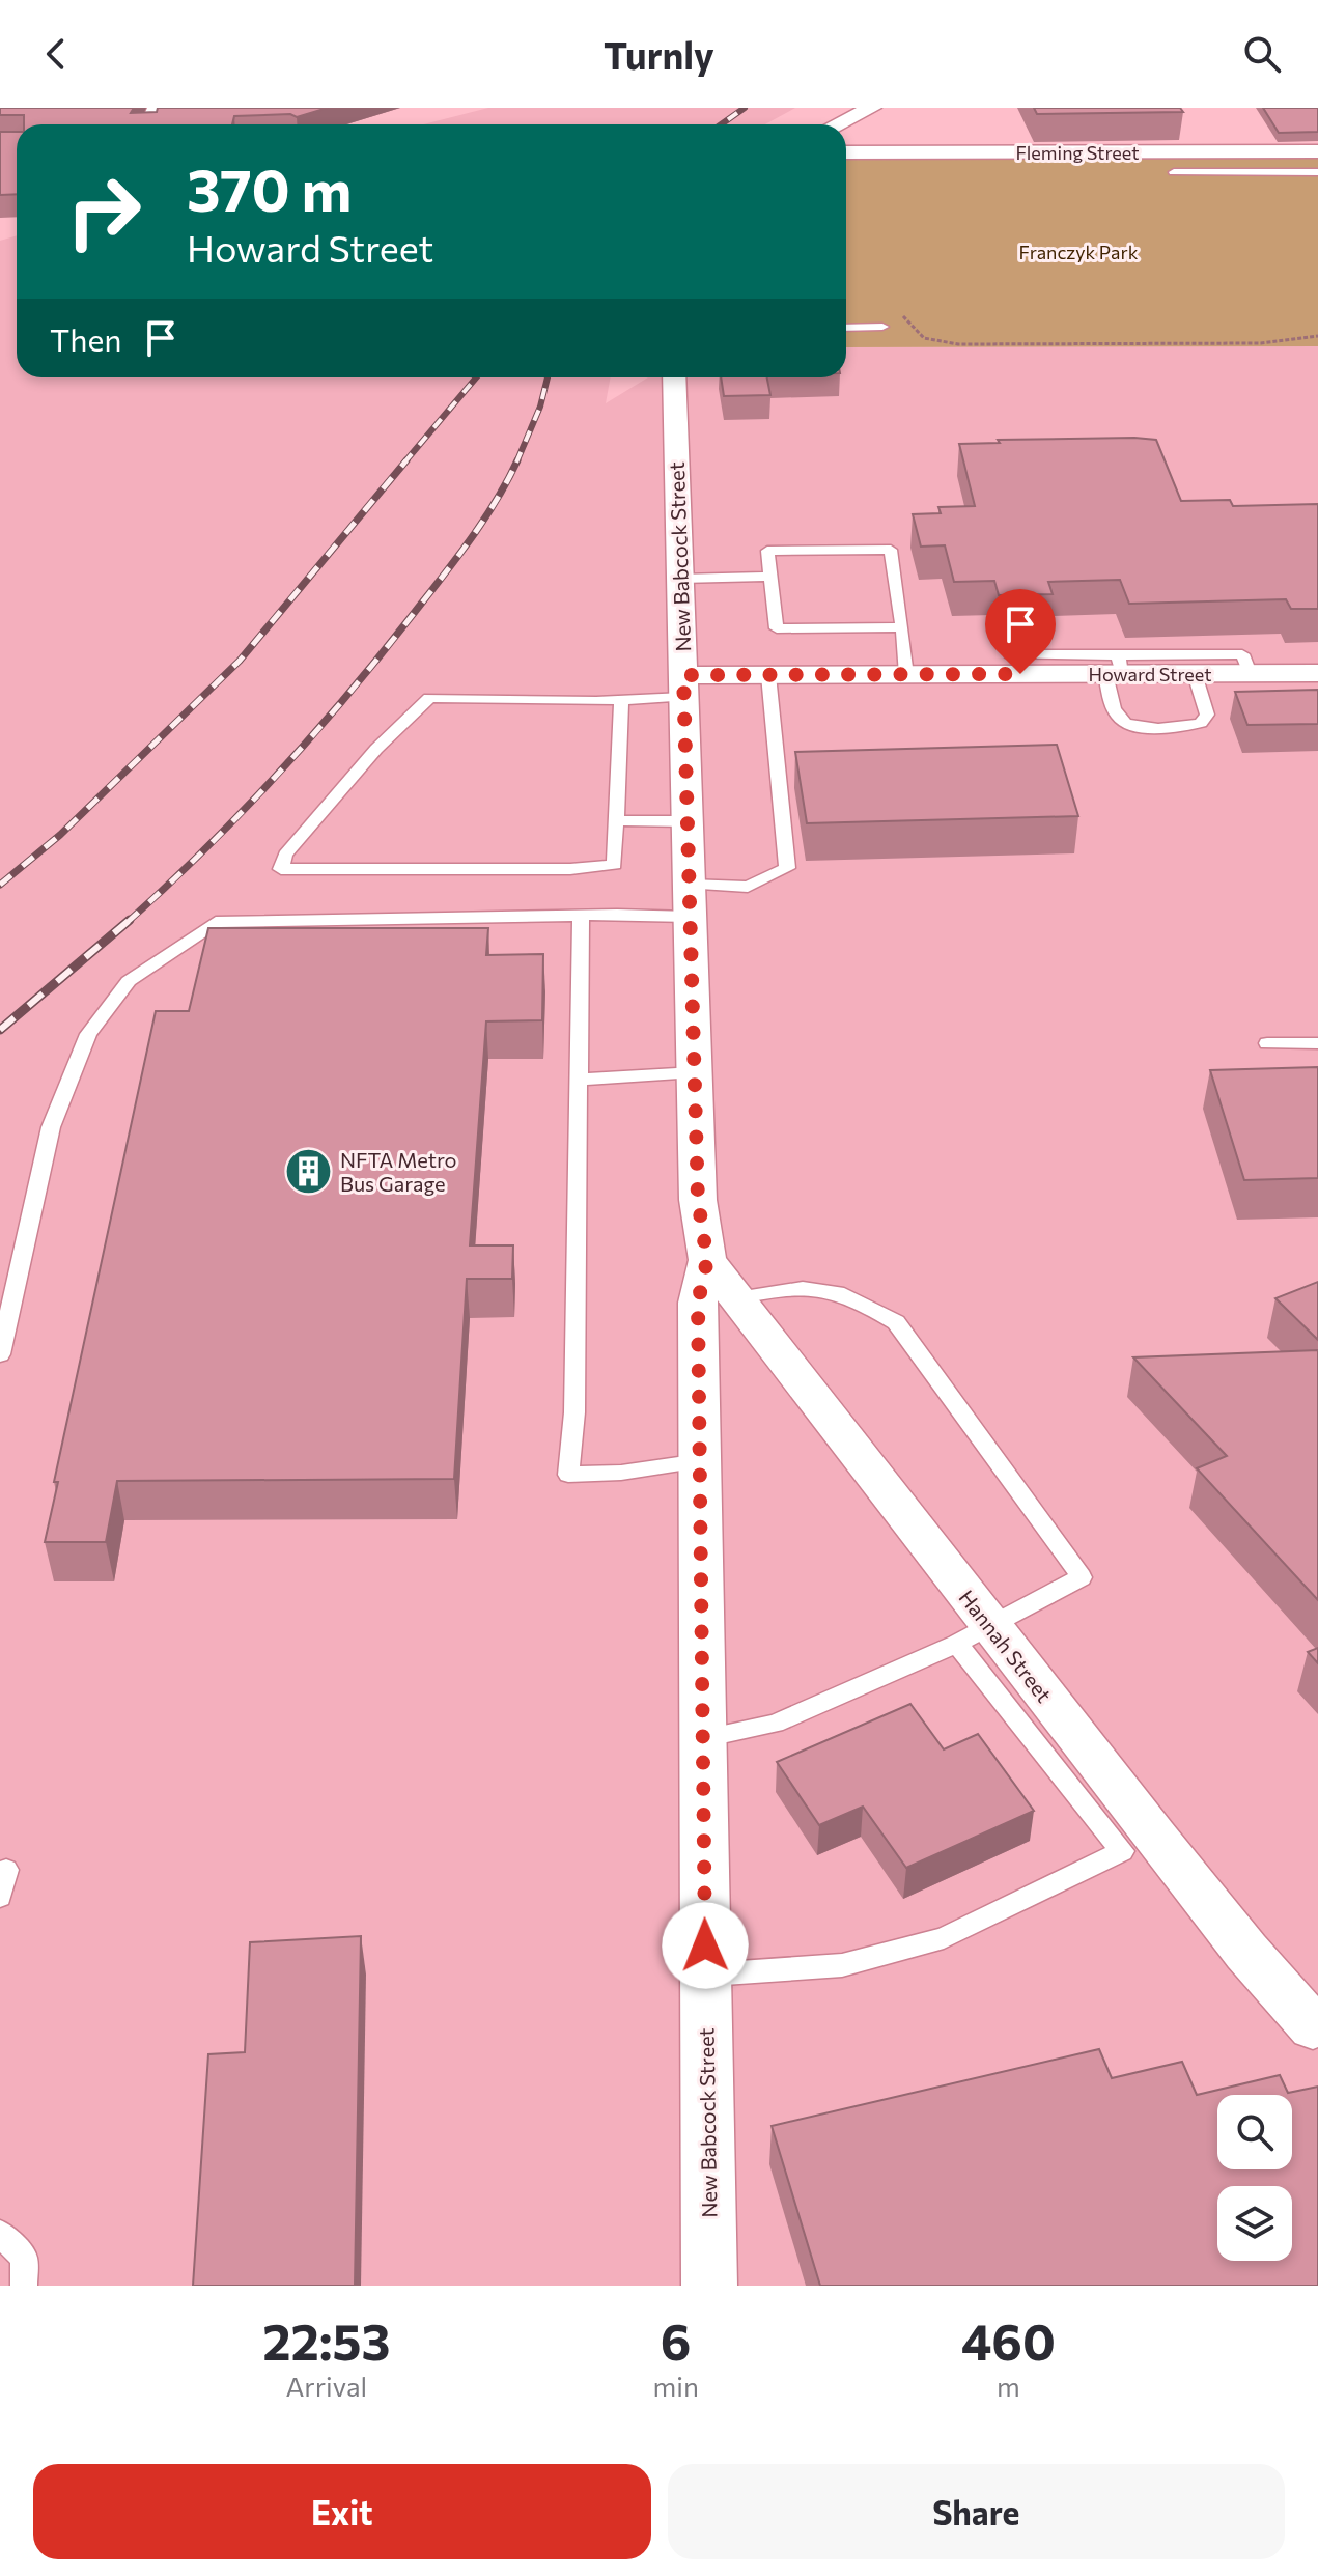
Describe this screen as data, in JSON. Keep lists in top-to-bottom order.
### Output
{
  "streets": {
    "street": [
      "Fleming Street",
      "New Babcock Street",
      "Howard Street",
      "Hannah Street"
    ]
  },
  "crossings": [
    ["New Babcock Street", "Howard Street"],
    ["New Babcock Street", "Hannah Street"]
  ],
  "parks": ["Franczyk Park"],
  "places": {
    "building": ["NFTA Metro Bus Garage"]
  },
  "page": {
    "header": "Turnly",
    "turn": ["370 m", "Howard Street"],
    "then": "Then",
    "eta": [
      "22:53",
      "Arrival",
      "6",
      "min",
      "460",
      "m"
    ],
    "buttons": ["Exit", "Share"]
  }
}
